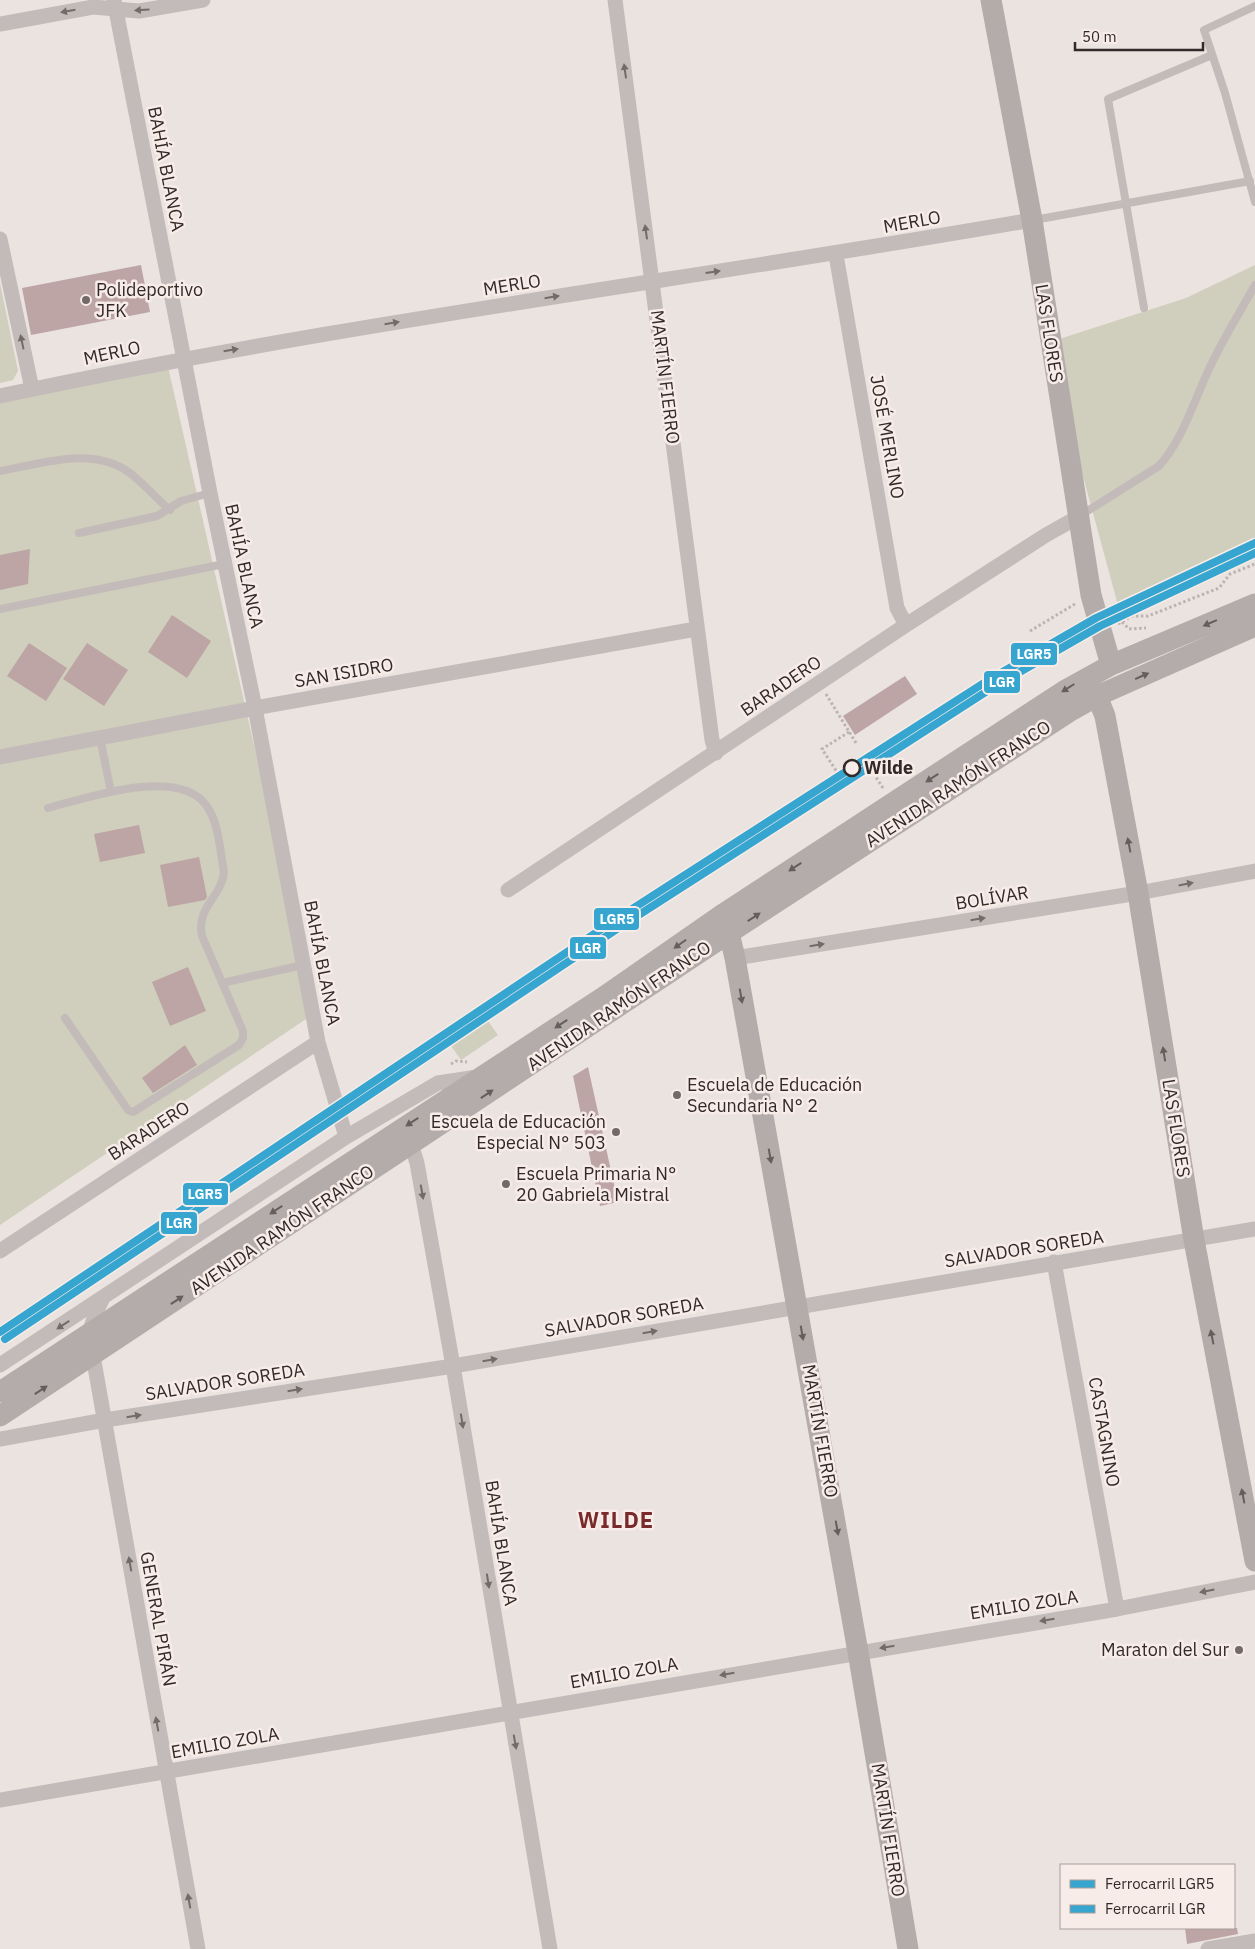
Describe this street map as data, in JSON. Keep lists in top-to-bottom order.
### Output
{
  "streets": {
    "main road": ["LAS FLORES", "MARTÍN FIERRO", "AVENIDA RAMÓN FRANCO"],
    "street": [
      "BAHÍA BLANCA",
      "MERLO",
      "JOSÉ MERLINO",
      "SAN ISIDRO",
      "BARADERO",
      "BOLÍVAR",
      "SALVADOR SOREDA",
      "CASTAGNINO",
      "EMILIO ZOLA",
      "GENERAL PIRÁN"
    ]
  },
  "crossings": [
    ["BAHÍA BLANCA", "MERLO"],
    ["BAHÍA BLANCA", "SAN ISIDRO"],
    ["BAHÍA BLANCA", "BARADERO"],
    ["BAHÍA BLANCA", "AVENIDA RAMÓN FRANCO"],
    ["BAHÍA BLANCA", "SALVADOR SOREDA"],
    ["BAHÍA BLANCA", "EMILIO ZOLA"],
    ["MERLO", "LAS FLORES"],
    ["MERLO", "MARTÍN FIERRO"],
    ["MERLO", "JOSÉ MERLINO"],
    ["LAS FLORES", "BARADERO"],
    ["LAS FLORES", "AVENIDA RAMÓN FRANCO"],
    ["LAS FLORES", "BOLÍVAR"],
    ["LAS FLORES", "SALVADOR SOREDA"],
    ["MARTÍN FIERRO", "SAN ISIDRO"],
    ["MARTÍN FIERRO", "BARADERO"],
    ["MARTÍN FIERRO", "AVENIDA RAMÓN FRANCO"],
    ["MARTÍN FIERRO", "BOLÍVAR"],
    ["MARTÍN FIERRO", "SALVADOR SOREDA"],
    ["MARTÍN FIERRO", "EMILIO ZOLA"],
    ["JOSÉ MERLINO", "BARADERO"],
    ["AVENIDA RAMÓN FRANCO", "GENERAL PIRÁN"],
    ["SALVADOR SOREDA", "CASTAGNINO"],
    ["SALVADOR SOREDA", "GENERAL PIRÁN"],
    ["CASTAGNINO", "EMILIO ZOLA"],
    ["EMILIO ZOLA", "GENERAL PIRÁN"]
  ],
  "one_way": [
    "BAHÍA BLANCA",
    "MERLO",
    "LAS FLORES",
    "BOLÍVAR",
    "SALVADOR SOREDA",
    "EMILIO ZOLA",
    "GENERAL PIRÁN"
  ],
  "districts": ["WILDE"],
  "places": [
    "Polideportivo JFK",
    "Wilde",
    "Escuela de Educación Secundaria N° 2",
    "Escuela de Educación Especial N° 503",
    "Escuela Primaria N° 20 Gabriela Mistral",
    "Maraton del Sur"
  ],
  "lines": ["rail line LGR5", "rail line LGR"],
  "legend": ["Ferrocarril LGR5", "Ferrocarril LGR"],
  "scale_bar": "50 m"
}
